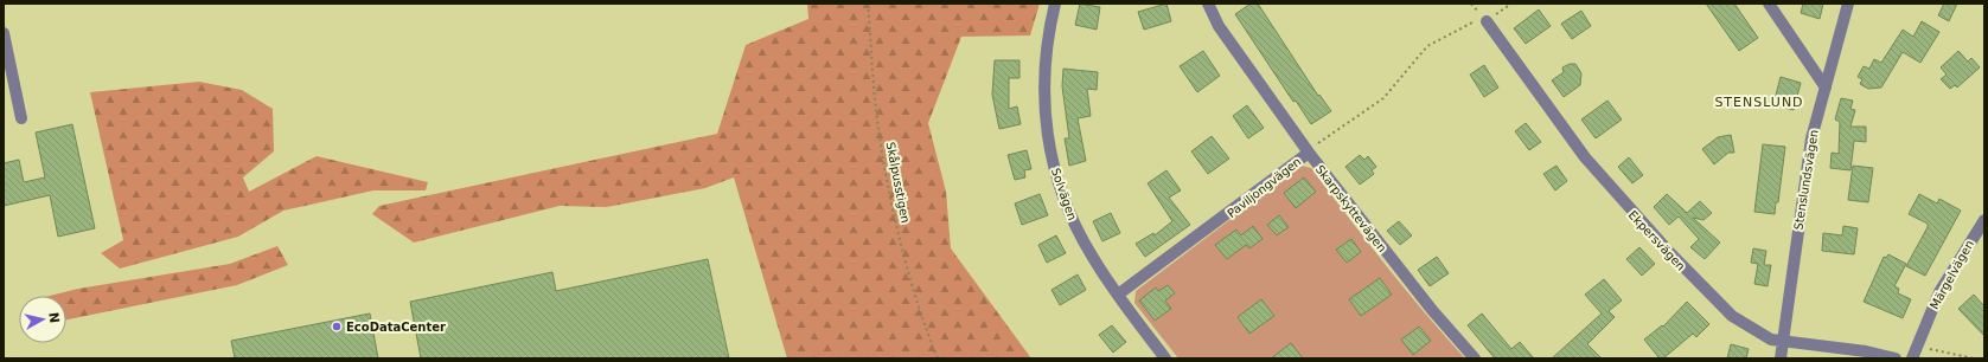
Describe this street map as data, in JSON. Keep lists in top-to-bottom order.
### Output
{
  "streets": {
    "street": [
      "Stenslundsvägen",
      "Paviljongvägen",
      "Solvägen",
      "Skarpskyttevägen",
      "Ekpersvägen",
      "Märgelvägen"
    ],
    "path": ["Skålpusstigen"]
  },
  "crossings": [
    ["Stenslundsvägen", "Ekpersvägen"],
    ["Paviljongvägen", "Solvägen"],
    ["Paviljongvägen", "Skarpskyttevägen"]
  ],
  "districts": ["STENSLUND"],
  "places": ["EcoDataCenter"],
  "north": "right"
}
